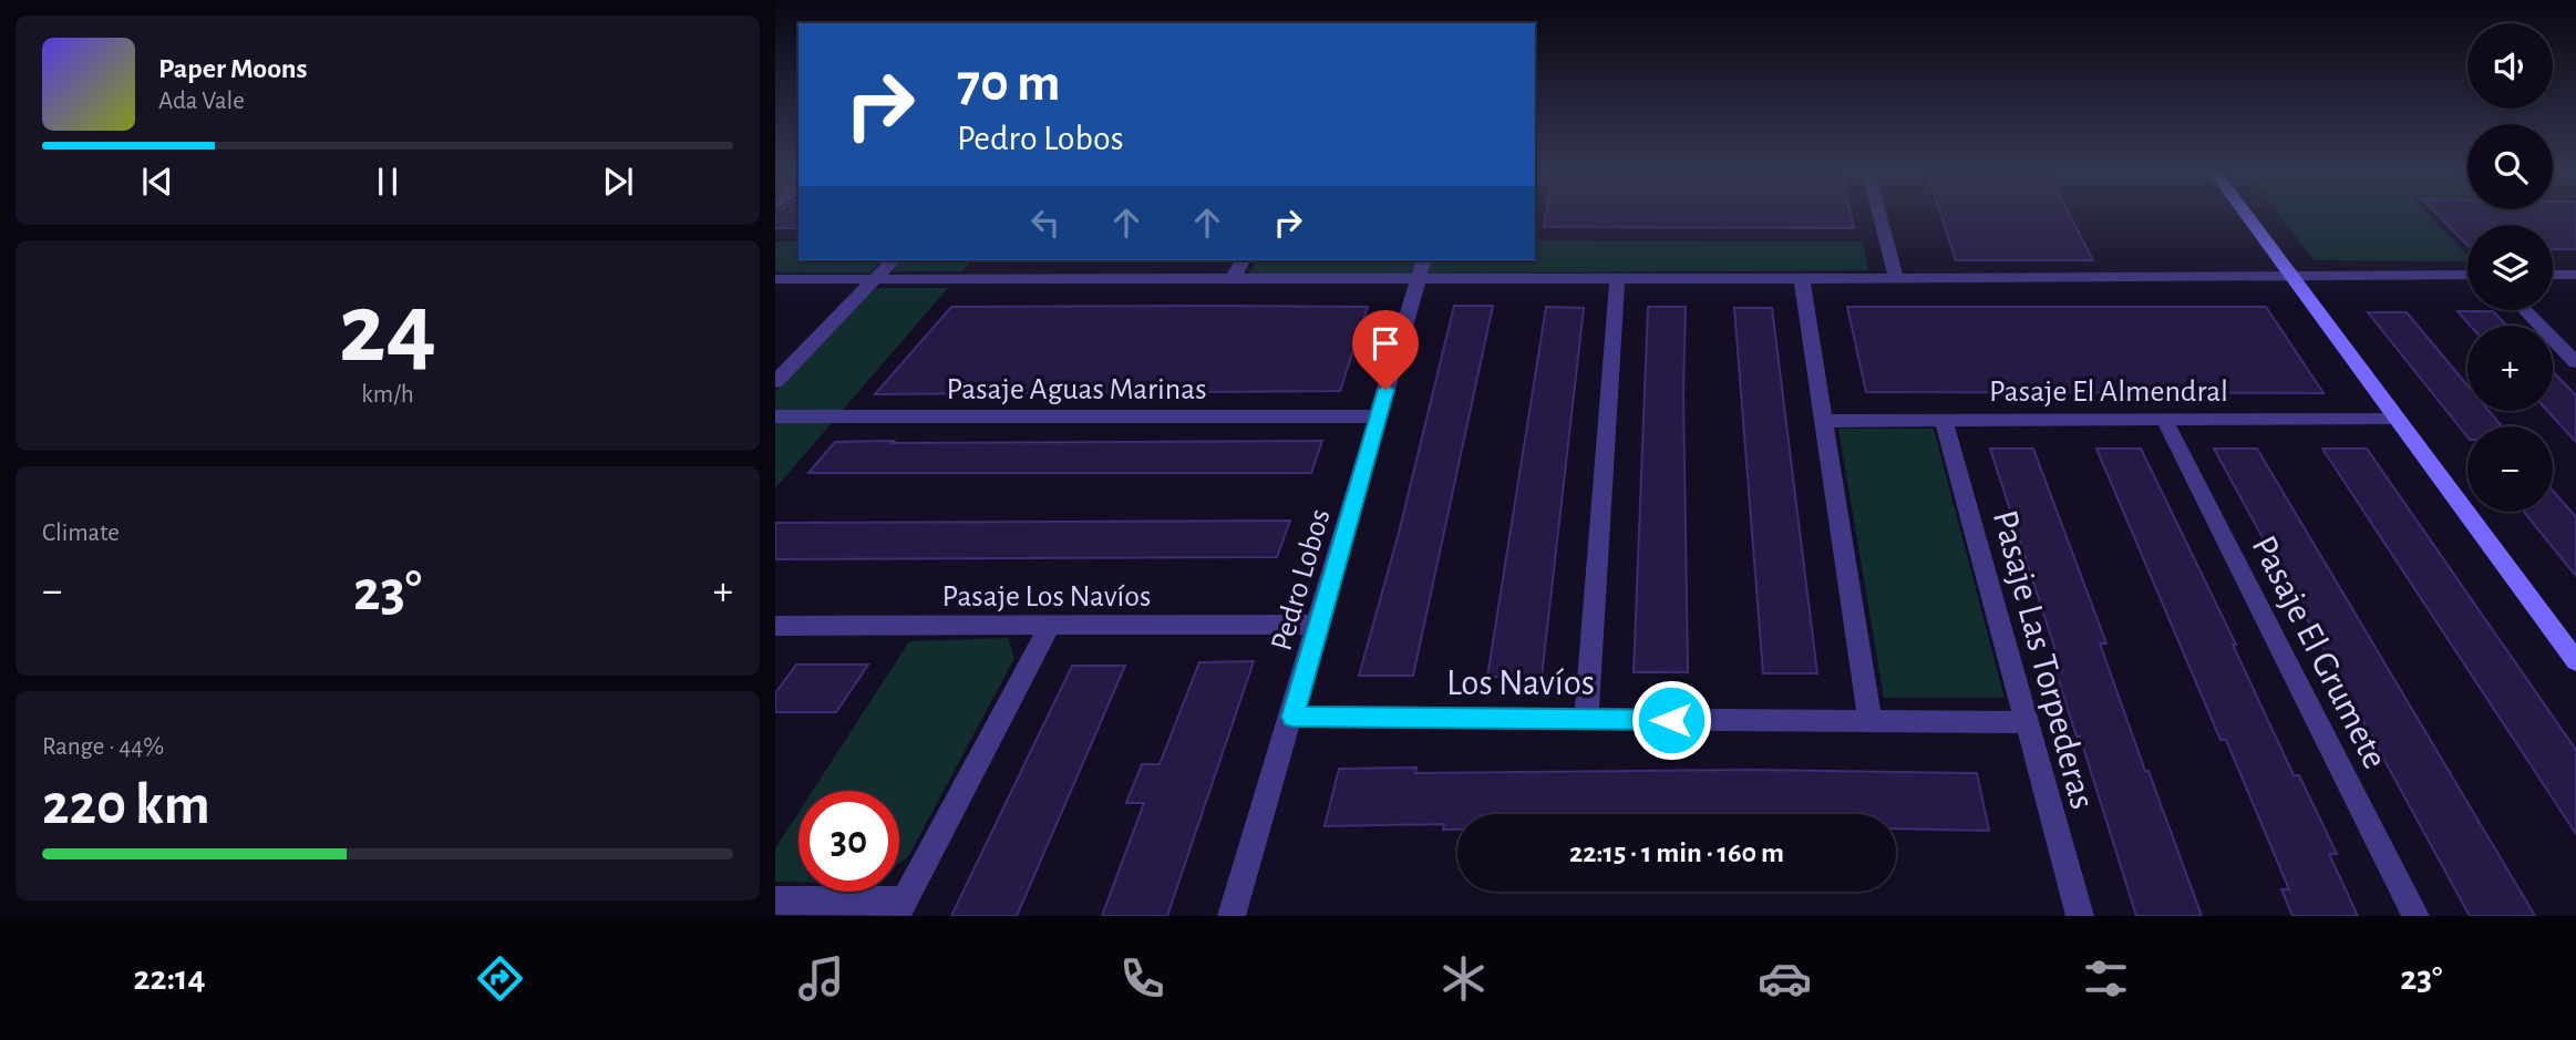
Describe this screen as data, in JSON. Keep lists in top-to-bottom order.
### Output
{
  "streets": {
    "street": [
      "Pasaje Aguas Marinas",
      "Pasaje El Almendral",
      "Pedro Lobos",
      "Pasaje Los Navíos",
      "Pasaje El Grumete",
      "Pasaje Las Torpederas",
      "Los Navíos"
    ]
  },
  "crossings": [
    ["Pasaje Aguas Marinas", "Pedro Lobos"],
    ["Pasaje El Almendral", "Pasaje El Grumete"],
    ["Pasaje El Almendral", "Pasaje Las Torpederas"],
    ["Pedro Lobos", "Pasaje Los Navíos"],
    ["Pedro Lobos", "Los Navíos"],
    ["Pasaje Las Torpederas", "Los Navíos"]
  ],
  "page": {
    "map_buttons": ["+", "−"],
    "turn": ["70 m", "Pedro Lobos"],
    "song": ["Paper Moons", "Ada Vale"],
    "tile": [
      ["24", "km/h"],
      "Climate",
      ["Range · 44%", "220 km"]
    ],
    "heat": ["−", "23°", "+"],
    "limit": "30",
    "trip": "22:15 · 1 min · 160 m",
    "tabs": ["22:14", "23°"]
  }
}
